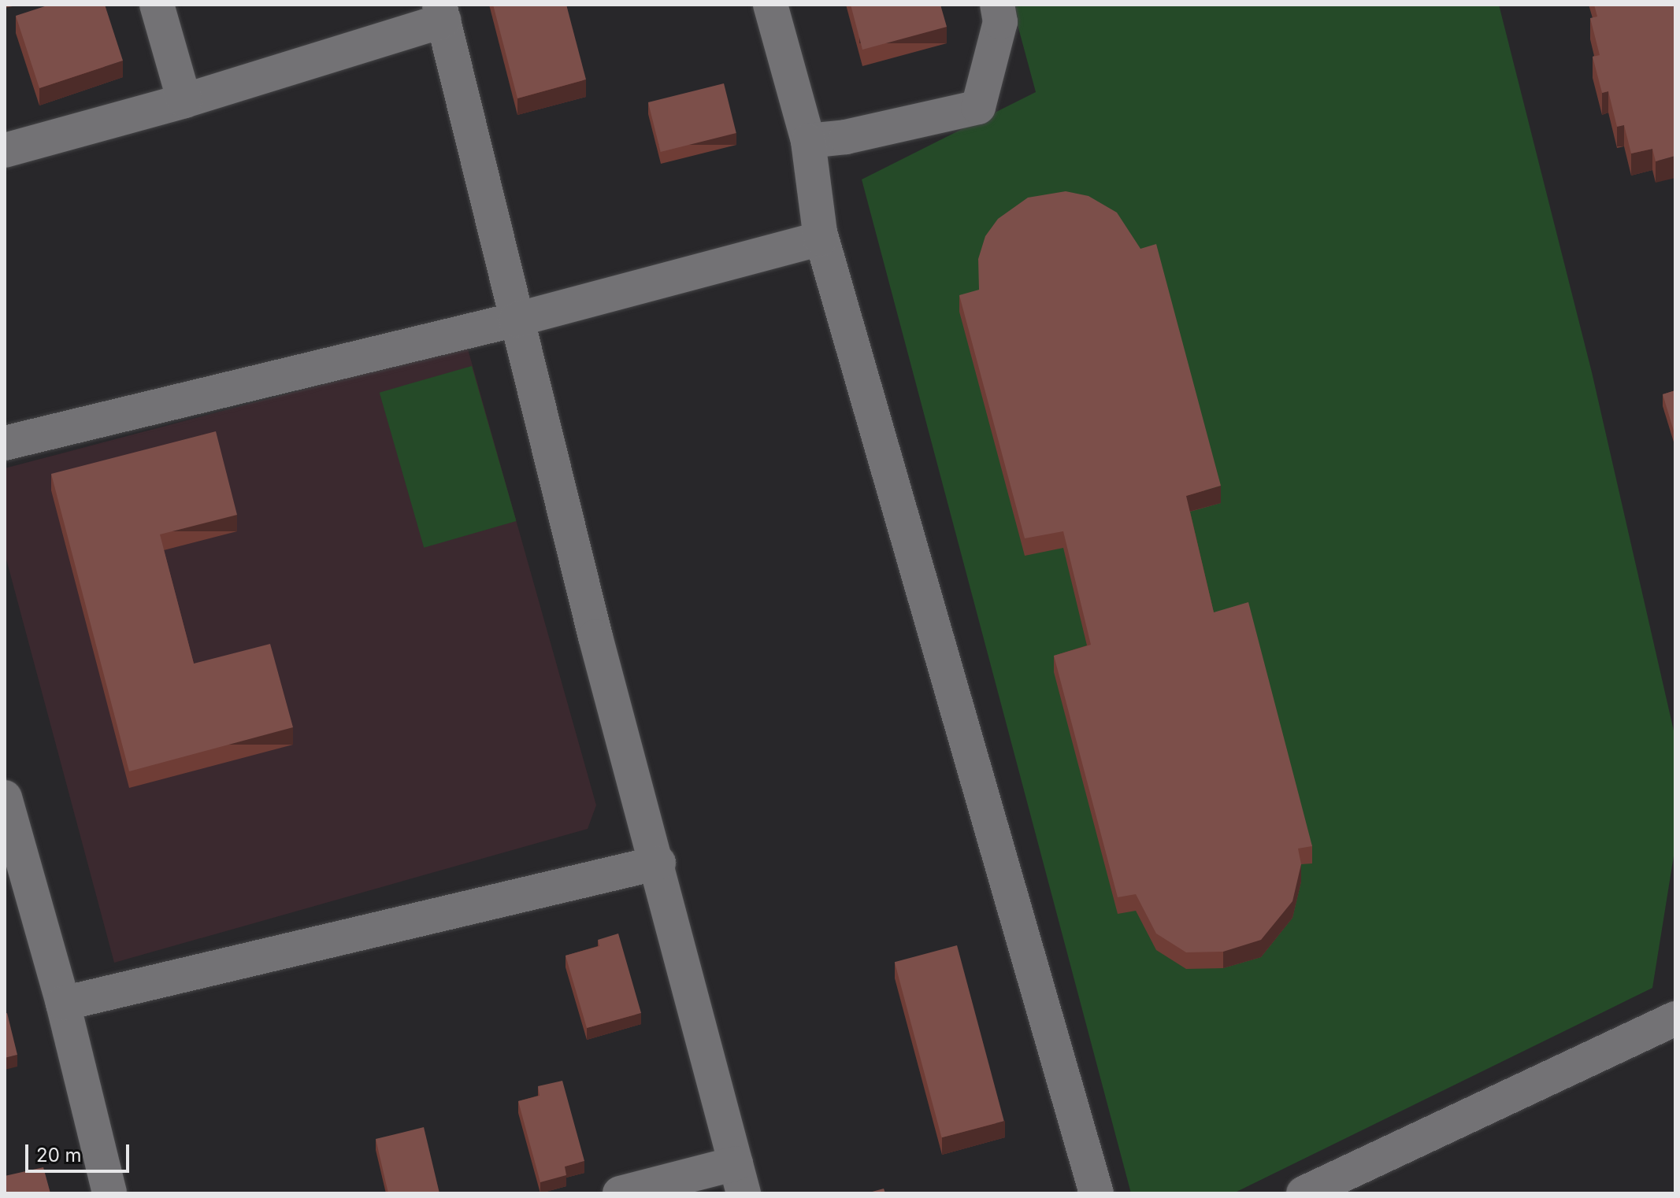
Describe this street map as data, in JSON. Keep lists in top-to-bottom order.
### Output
{
  "scale_bar": "20 m"
}
